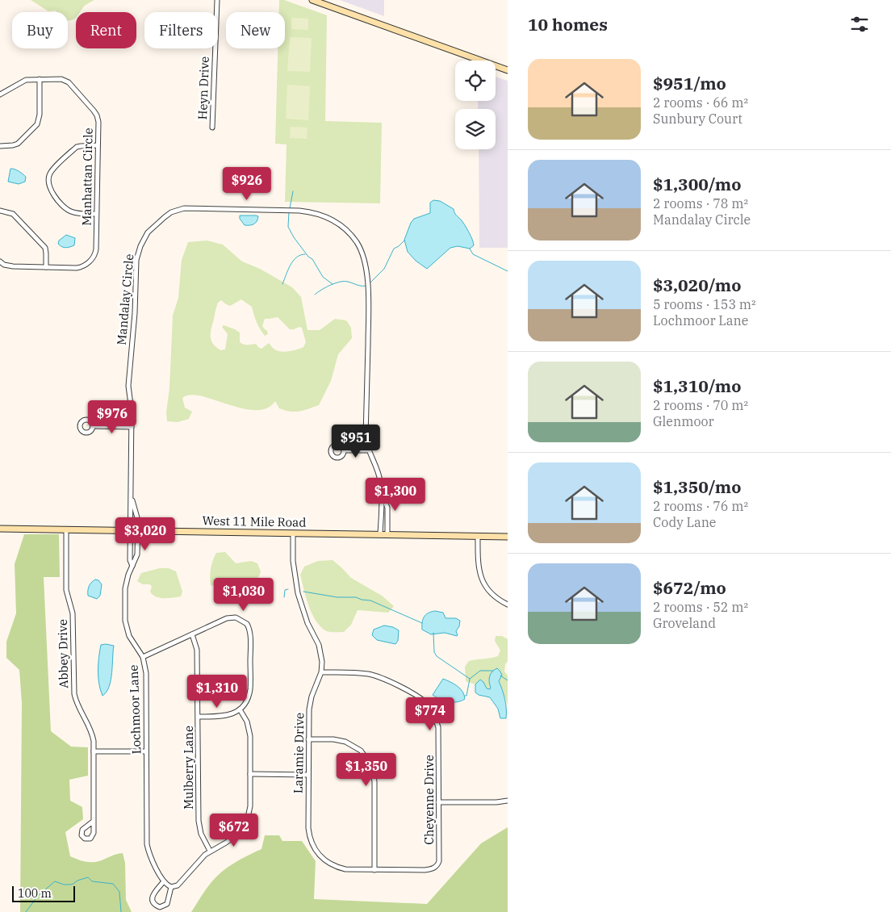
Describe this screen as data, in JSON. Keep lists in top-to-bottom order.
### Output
{
  "streets": {
    "street": [
      "Heyn Drive",
      "Manhattan Circle",
      "Mandalay Circle",
      "West 11 Mile Road",
      "Abbey Drive",
      "Lochmoor Lane",
      "Laramie Drive",
      "Mulberry Lane",
      "Cheyenne Drive"
    ]
  },
  "crossings": [
    ["Mandalay Circle", "West 11 Mile Road"],
    ["Mandalay Circle", "Lochmoor Lane"],
    ["West 11 Mile Road", "Abbey Drive"],
    ["West 11 Mile Road", "Lochmoor Lane"],
    ["West 11 Mile Road", "Laramie Drive"],
    ["Laramie Drive", "Cheyenne Drive"]
  ],
  "scale_bar": "100 m",
  "page": {
    "heading": "10 homes",
    "chip": [
      "Buy",
      "Rent",
      "Filters",
      "New"
    ],
    "list": [
      {
        "name": "$951/mo",
        "note": "2 rooms · 66 m² · Sunbury Court"
      },
      {
        "name": "$1,300/mo",
        "note": "2 rooms · 78 m² · Mandalay Circle"
      },
      {
        "name": "$3,020/mo",
        "note": "5 rooms · 153 m² · Lochmoor Lane"
      },
      {
        "name": "$1,310/mo",
        "note": "2 rooms · 70 m² · Glenmoor"
      },
      {
        "name": "$1,350/mo",
        "note": "2 rooms · 76 m² · Cody Lane"
      },
      {
        "name": "$672/mo",
        "note": "2 rooms · 52 m² · Groveland"
      }
    ],
    "price": [
      "$926",
      "$976",
      "$951",
      "$1,300",
      "$3,020",
      "$1,030",
      "$1,310",
      "$774",
      "$1,350",
      "$672"
    ],
    "scale": "100 m"
  }
}
